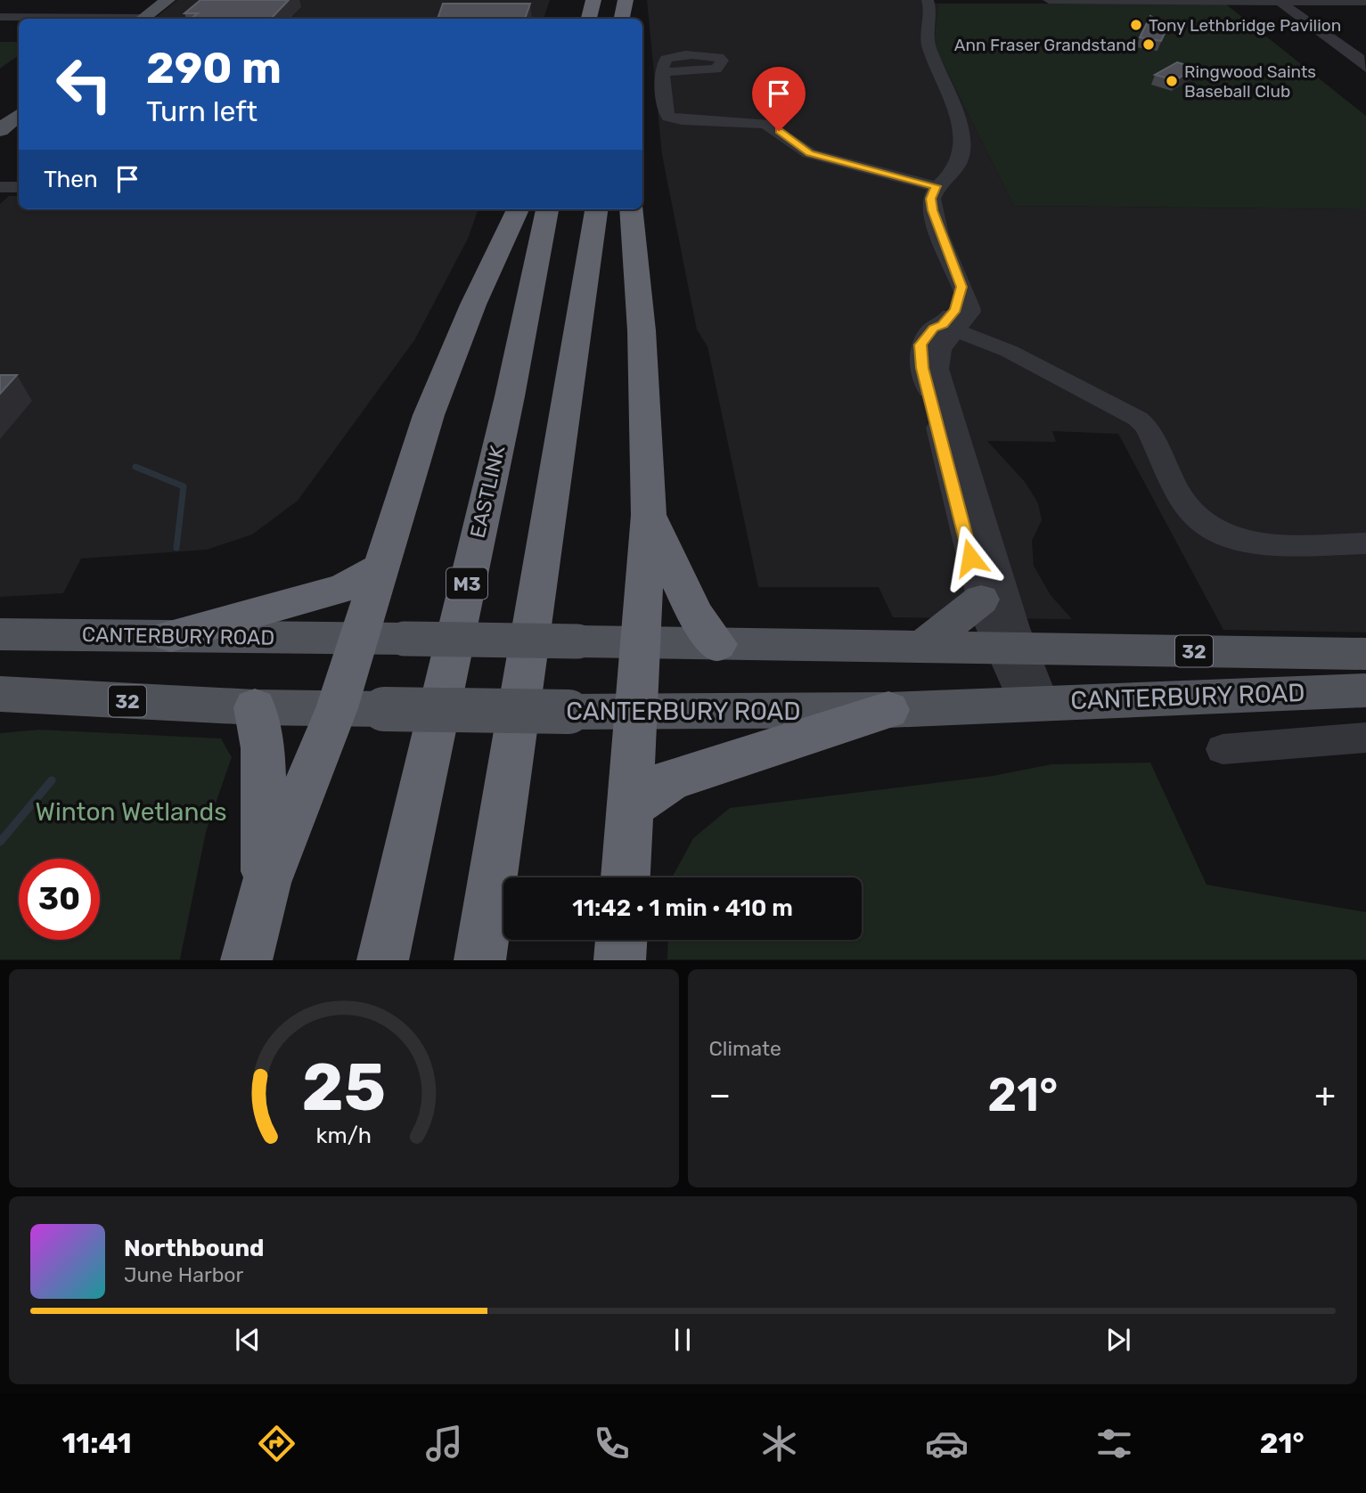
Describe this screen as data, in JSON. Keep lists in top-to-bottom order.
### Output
{
  "streets": {
    "highway": ["EASTLINK", "M3"],
    "main road": ["CANTERBURY ROAD", "32"]
  },
  "parks": ["Winton Wetlands"],
  "places": ["Tony Lethbridge Pavilion", "Ann Fraser Grandstand", "Ringwood Saints Baseball Club"],
  "page": {
    "turn": ["290 m", "Turn left"],
    "then": "Then",
    "limit": "30",
    "trip": "11:42 · 1 min · 410 m",
    "tile": "Climate",
    "heat": ["−", "21°", "+"],
    "song": ["Northbound", "June Harbor"],
    "tabs": ["11:41", "21°"],
    "gauge": ["25", "km/h"]
  }
}
